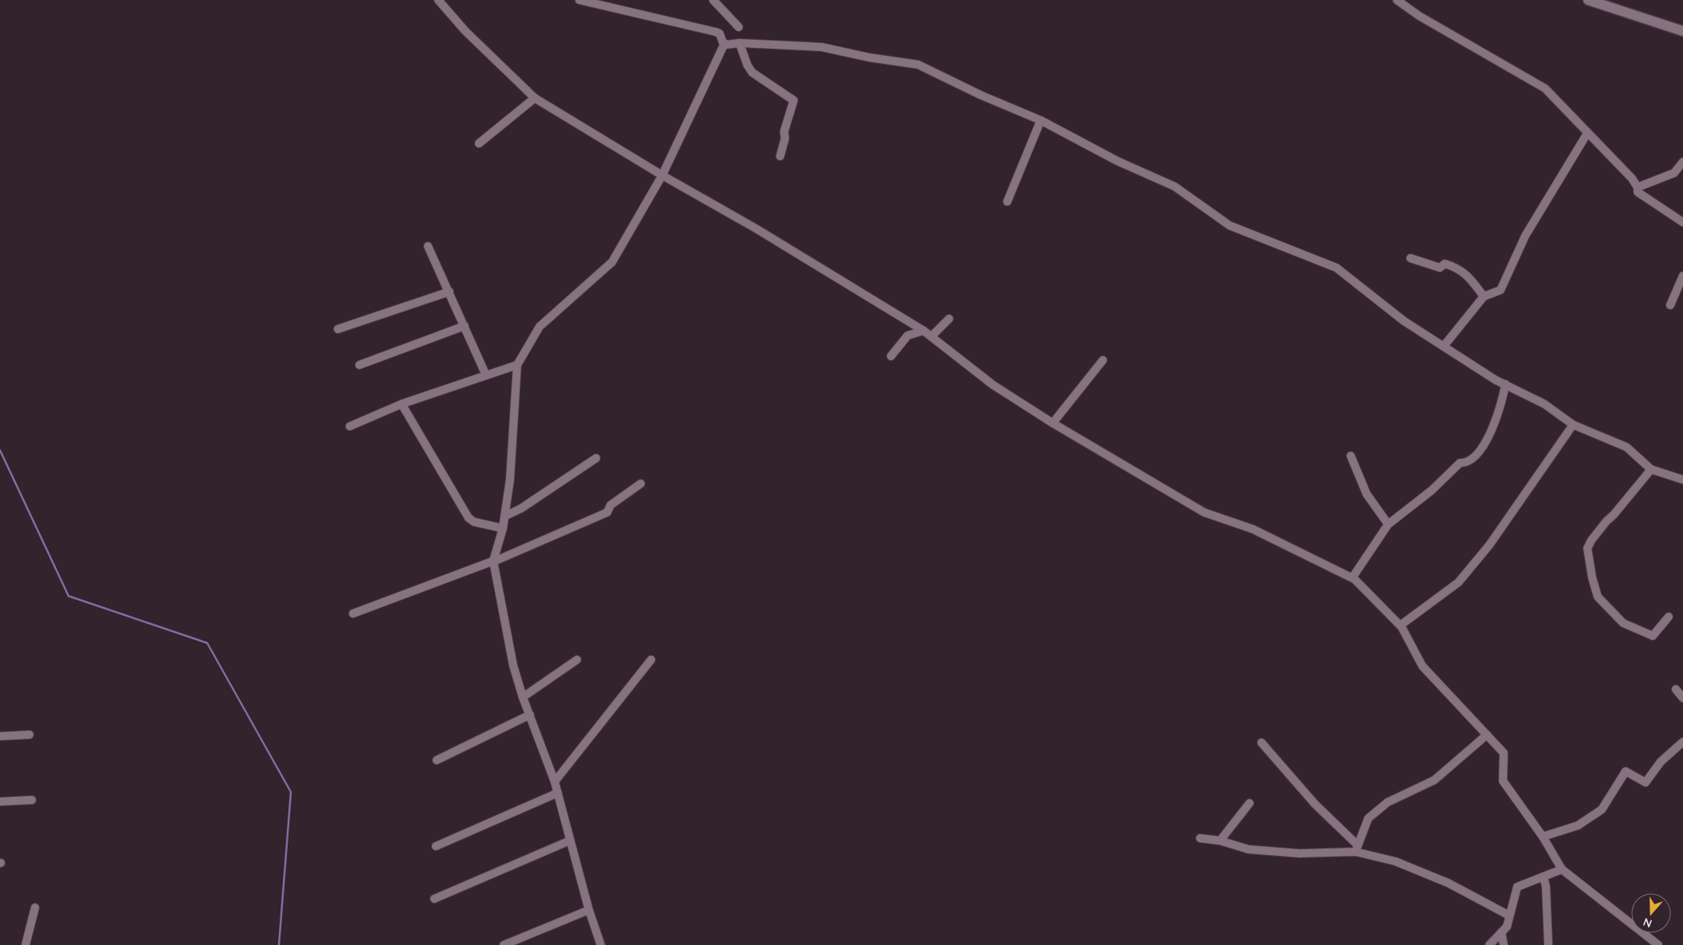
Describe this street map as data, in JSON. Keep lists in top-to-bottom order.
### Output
{
  "north": "bottom"
}
